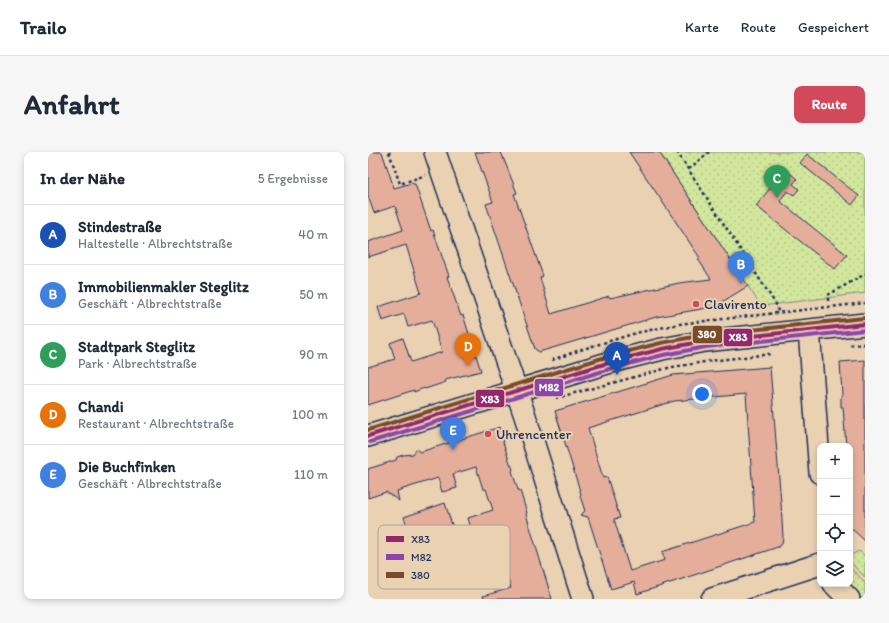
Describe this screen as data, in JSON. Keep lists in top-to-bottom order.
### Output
{
  "places": ["Clavirento", "Uhrencenter"],
  "lines": ["transit line 380", "transit line X83", "transit line M82"],
  "legend": ["X83", "M82", "380"],
  "page": {
    "header": "Trailo",
    "nav": ["Karte", "Route", "Gespeichert"],
    "buttons": "Route",
    "title": "Anfahrt",
    "heading": ["In der Nähe", "5 Ergebnisse"],
    "pins": [
      "C",
      "B",
      "D",
      "A",
      "E"
    ],
    "list": [
      {
        "mark": "A",
        "name": "Stindestraße",
        "note": "Haltestelle · Albrechtstraße",
        "value": "40 m"
      },
      {
        "mark": "B",
        "name": "Immobilienmakler Steglitz",
        "note": "Geschäft · Albrechtstraße",
        "value": "50 m"
      },
      {
        "mark": "C",
        "name": "Stadtpark Steglitz",
        "note": "Park · Albrechtstraße",
        "value": "90 m"
      },
      {
        "mark": "D",
        "name": "Chandi",
        "note": "Restaurant · Albrechtstraße",
        "value": "100 m"
      },
      {
        "mark": "E",
        "name": "Die Buchfinken",
        "note": "Geschäft · Albrechtstraße",
        "value": "110 m"
      }
    ],
    "map_buttons": ["+", "−"]
  }
}
